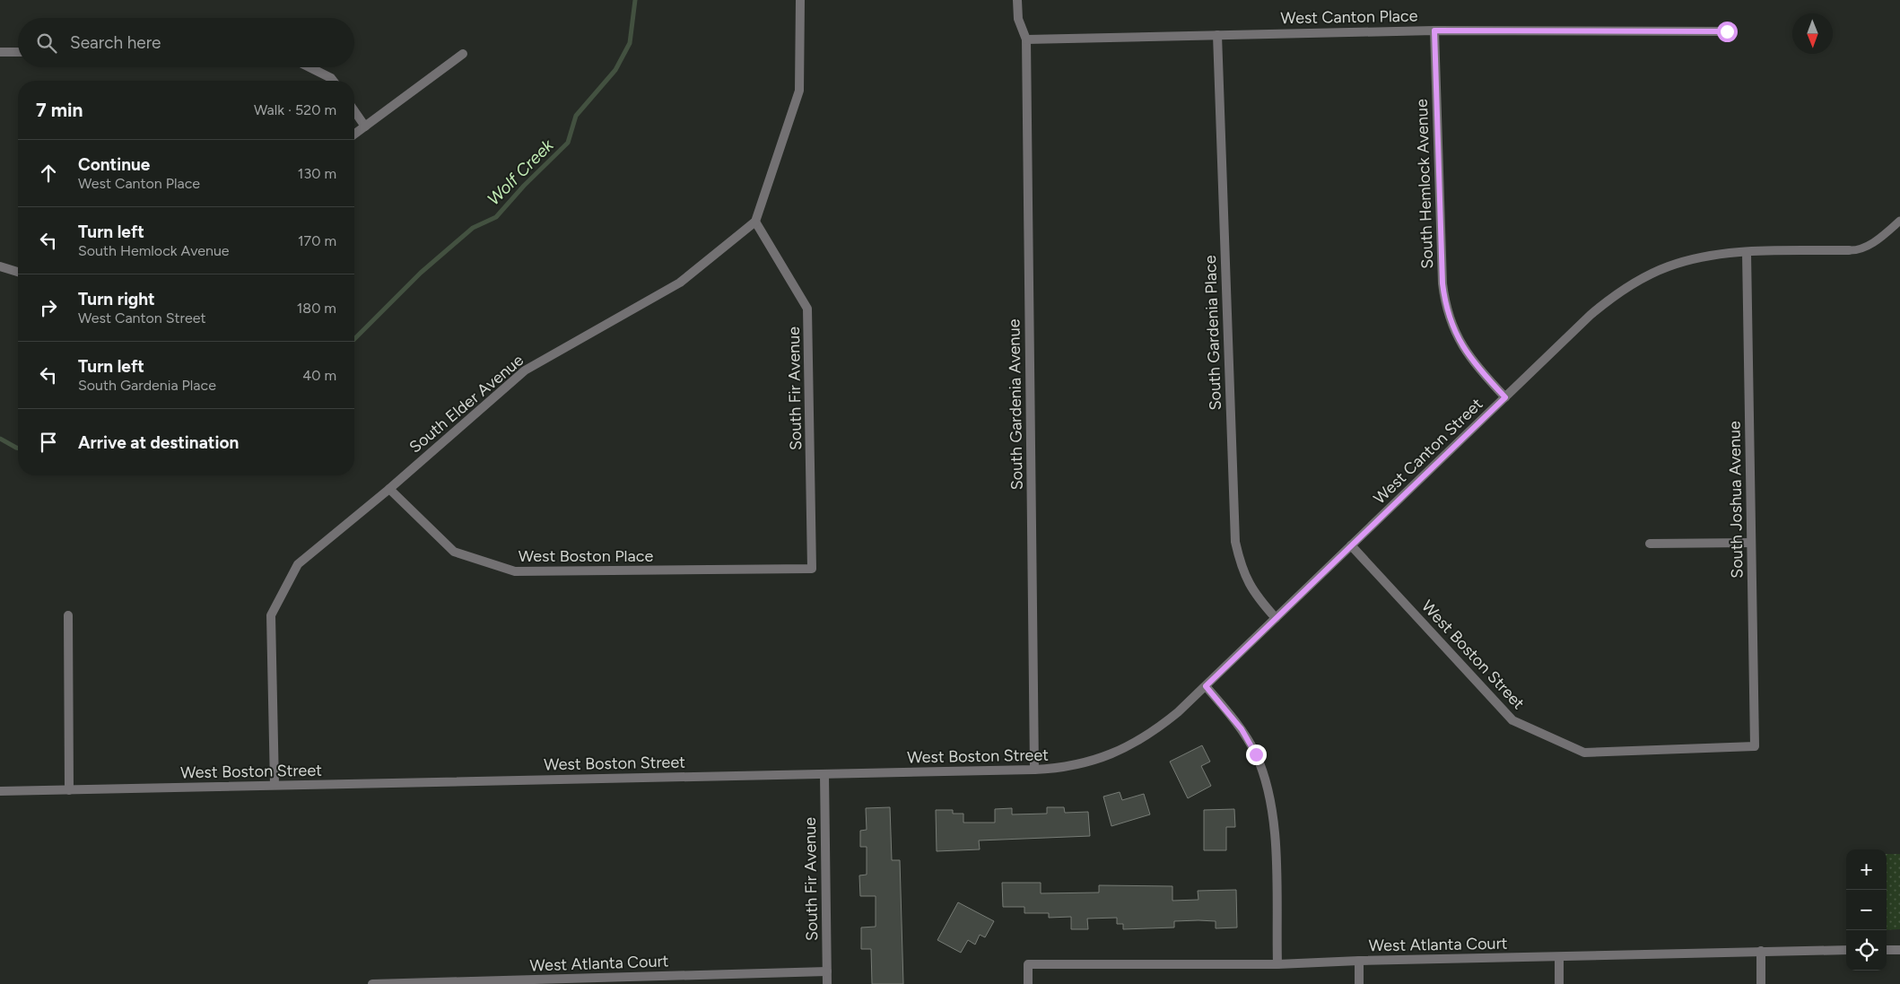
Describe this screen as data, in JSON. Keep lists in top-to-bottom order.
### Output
{
  "streets": {
    "street": [
      "West Canton Place",
      "South Hemlock Avenue",
      "South Gardenia Place",
      "South Fir Avenue",
      "South Elder Avenue",
      "South Gardenia Avenue",
      "West Canton Street",
      "South Joshua Avenue",
      "West Boston Place",
      "West Boston Street",
      "West Atlanta Court"
    ]
  },
  "crossings": [
    ["West Canton Place", "South Hemlock Avenue"],
    ["West Canton Place", "South Gardenia Place"],
    ["West Canton Place", "South Gardenia Avenue"],
    ["South Hemlock Avenue", "West Canton Street"],
    ["South Gardenia Place", "West Canton Street"],
    ["South Fir Avenue", "South Elder Avenue"],
    ["South Fir Avenue", "West Boston Place"],
    ["South Fir Avenue", "West Boston Street"],
    ["South Fir Avenue", "West Atlanta Court"],
    ["South Elder Avenue", "West Boston Place"],
    ["South Elder Avenue", "West Boston Street"],
    ["South Gardenia Avenue", "West Boston Street"],
    ["West Canton Street", "South Joshua Avenue"],
    ["West Canton Street", "West Boston Street"],
    ["South Joshua Avenue", "West Boston Street"]
  ],
  "water": ["Wolf Creek"],
  "north": "bottom",
  "page": {
    "search": "Search here",
    "heading": ["7 min", "Walk · 520 m"],
    "list": [
      ["Continue", "West Canton Place", "130 m"],
      ["Turn left", "South Hemlock Avenue", "170 m"],
      ["Turn right", "West Canton Street", "180 m"],
      ["Turn left", "South Gardenia Place", "40 m"],
      "Arrive at destination"
    ],
    "map_buttons": ["+", "−"]
  }
}
